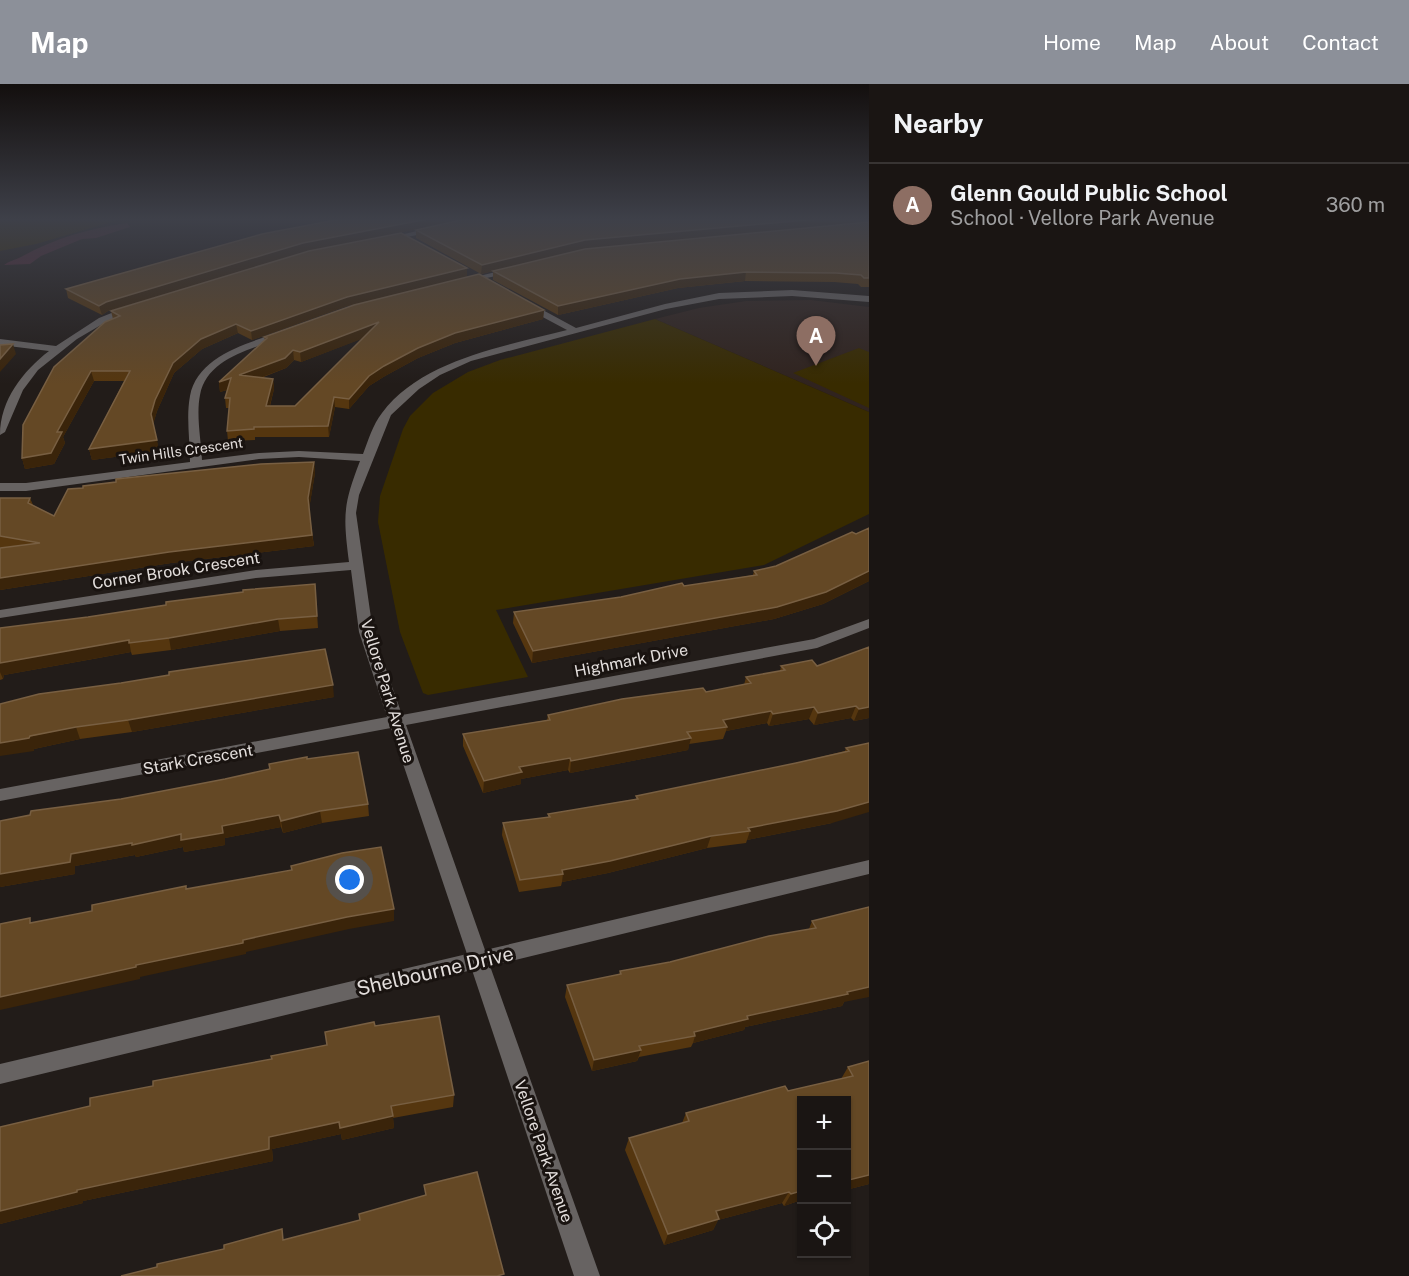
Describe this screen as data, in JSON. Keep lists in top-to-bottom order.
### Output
{
  "streets": {
    "street": [
      "Twin Hills Crescent",
      "Corner Brook Crescent",
      "Highmark Drive",
      "Vellore Park Avenue",
      "Stark Crescent",
      "Shelbourne Drive"
    ]
  },
  "crossings": [
    ["Twin Hills Crescent", "Vellore Park Avenue"],
    ["Corner Brook Crescent", "Vellore Park Avenue"],
    ["Highmark Drive", "Vellore Park Avenue"],
    ["Highmark Drive", "Stark Crescent"],
    ["Vellore Park Avenue", "Stark Crescent"],
    ["Vellore Park Avenue", "Shelbourne Drive"]
  ],
  "page": {
    "header": "Map",
    "nav": [
      "Home",
      "Map",
      "About",
      "Contact"
    ],
    "heading": "Nearby",
    "list": [
      {
        "mark": "A",
        "name": "Glenn Gould Public School",
        "note": "School · Vellore Park Avenue",
        "value": "360 m"
      }
    ],
    "pins": "A",
    "map_buttons": ["+", "−"]
  }
}
